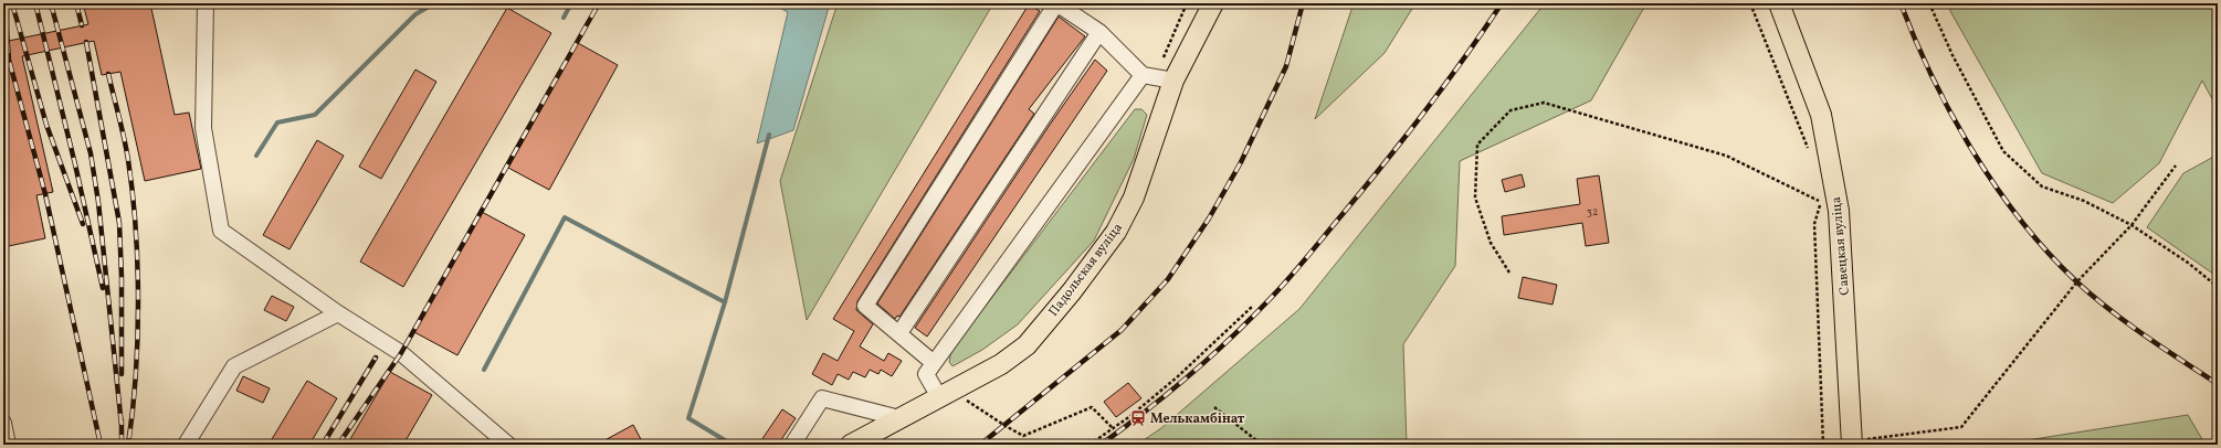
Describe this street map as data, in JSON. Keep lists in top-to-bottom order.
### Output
{
  "streets": {
    "main road": ["Савецкая вуліца", "Падольская вуліца"]
  },
  "places": {
    "station": ["Мелькамбінат"]
  },
  "house_numbers": ["32"]
}
